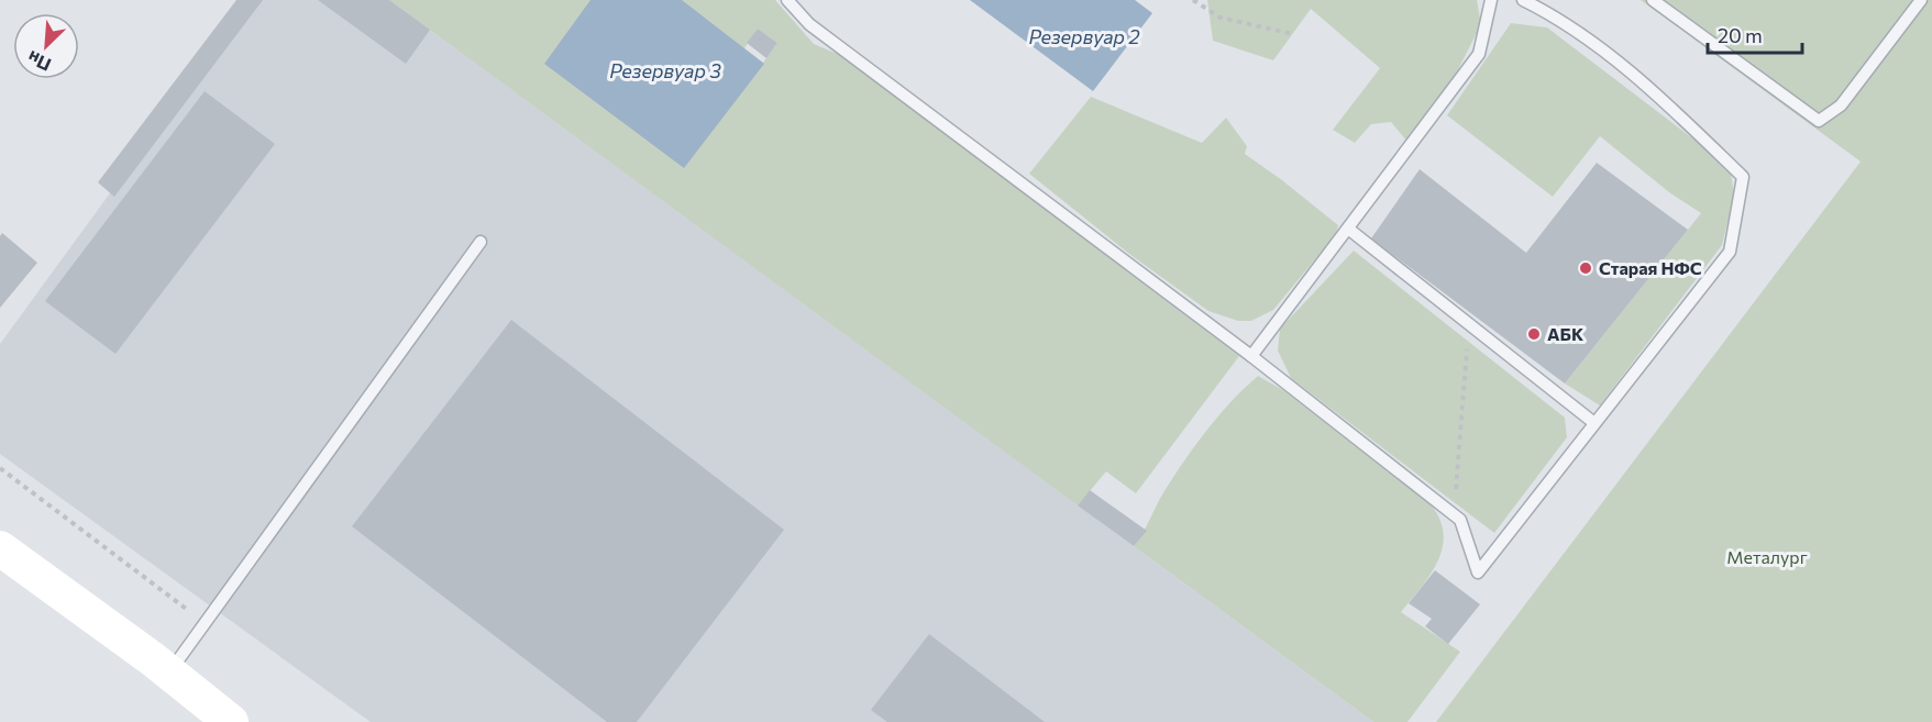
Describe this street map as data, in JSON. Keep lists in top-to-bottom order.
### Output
{
  "water": ["Резервуар 2", "Резервуар 3"],
  "parks": ["Металург"],
  "places": ["Старая НФС", "АБК"],
  "scale_bar": "20 m",
  "north": "bottom left"
}
